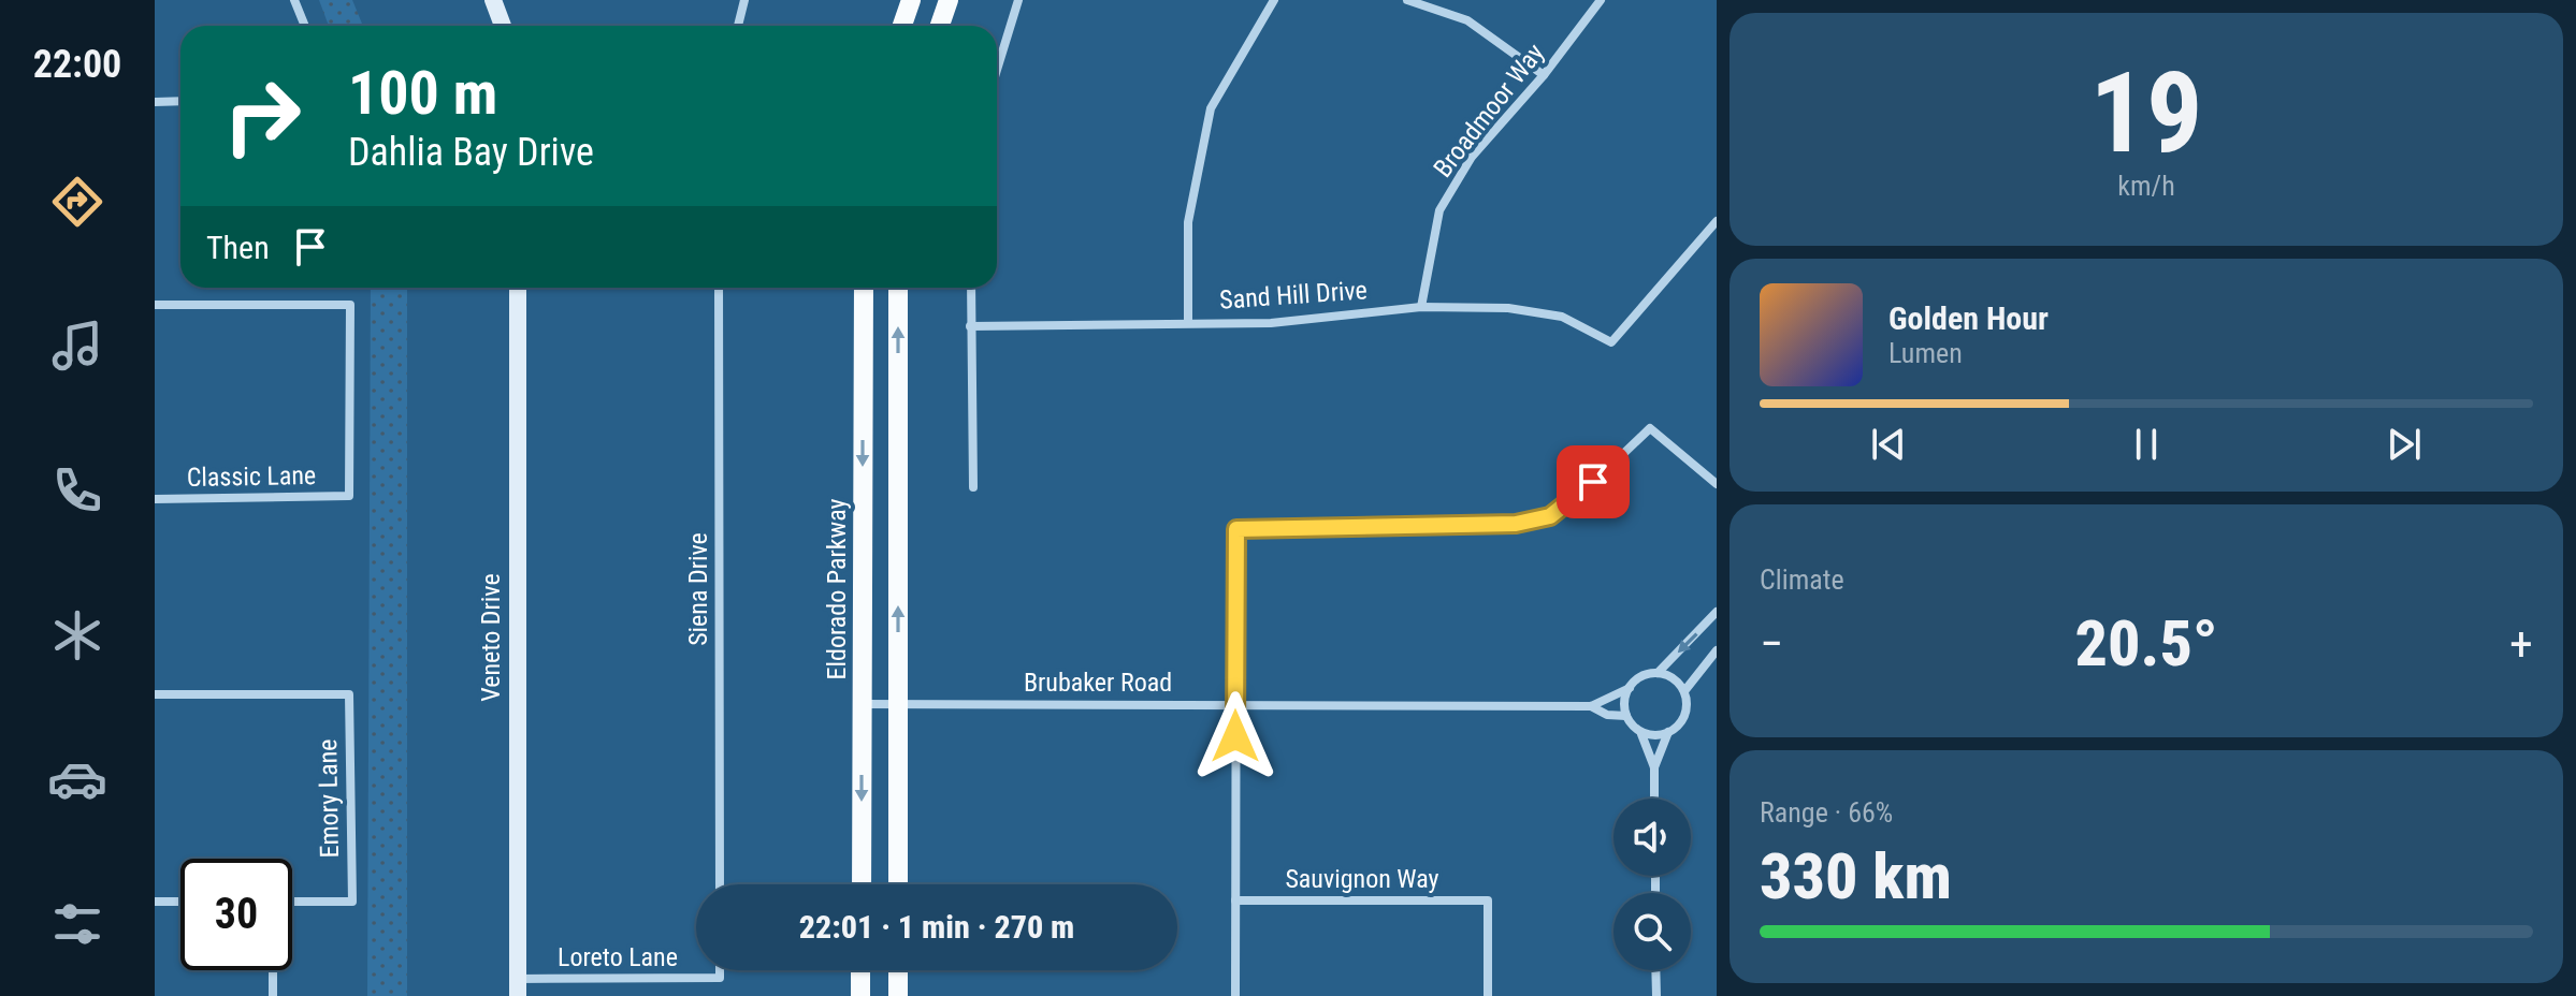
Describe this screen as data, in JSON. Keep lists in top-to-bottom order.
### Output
{
  "streets": {
    "main road": ["Eldorado Parkway"],
    "street": [
      "Broadmoor Way",
      "Sand Hill Drive",
      "Classic Lane",
      "Siena Drive",
      "Veneto Drive",
      "Brubaker Road",
      "Emory Lane",
      "Sauvignon Way",
      "Loreto Lane"
    ]
  },
  "crossings": [
    ["Broadmoor Way", "Sand Hill Drive"],
    ["Eldorado Parkway", "Brubaker Road"],
    ["Veneto Drive", "Loreto Lane"]
  ],
  "page": {
    "tabs": "22:00",
    "tile": [
      ["19", "km/h"],
      "Climate",
      ["Range · 66%", "330 km"]
    ],
    "turn": ["100 m", "Dahlia Bay Drive"],
    "then": "Then",
    "song": ["Golden Hour", "Lumen"],
    "heat": ["−", "20.5°", "+"],
    "limit": "30",
    "trip": "22:01 · 1 min · 270 m"
  }
}
